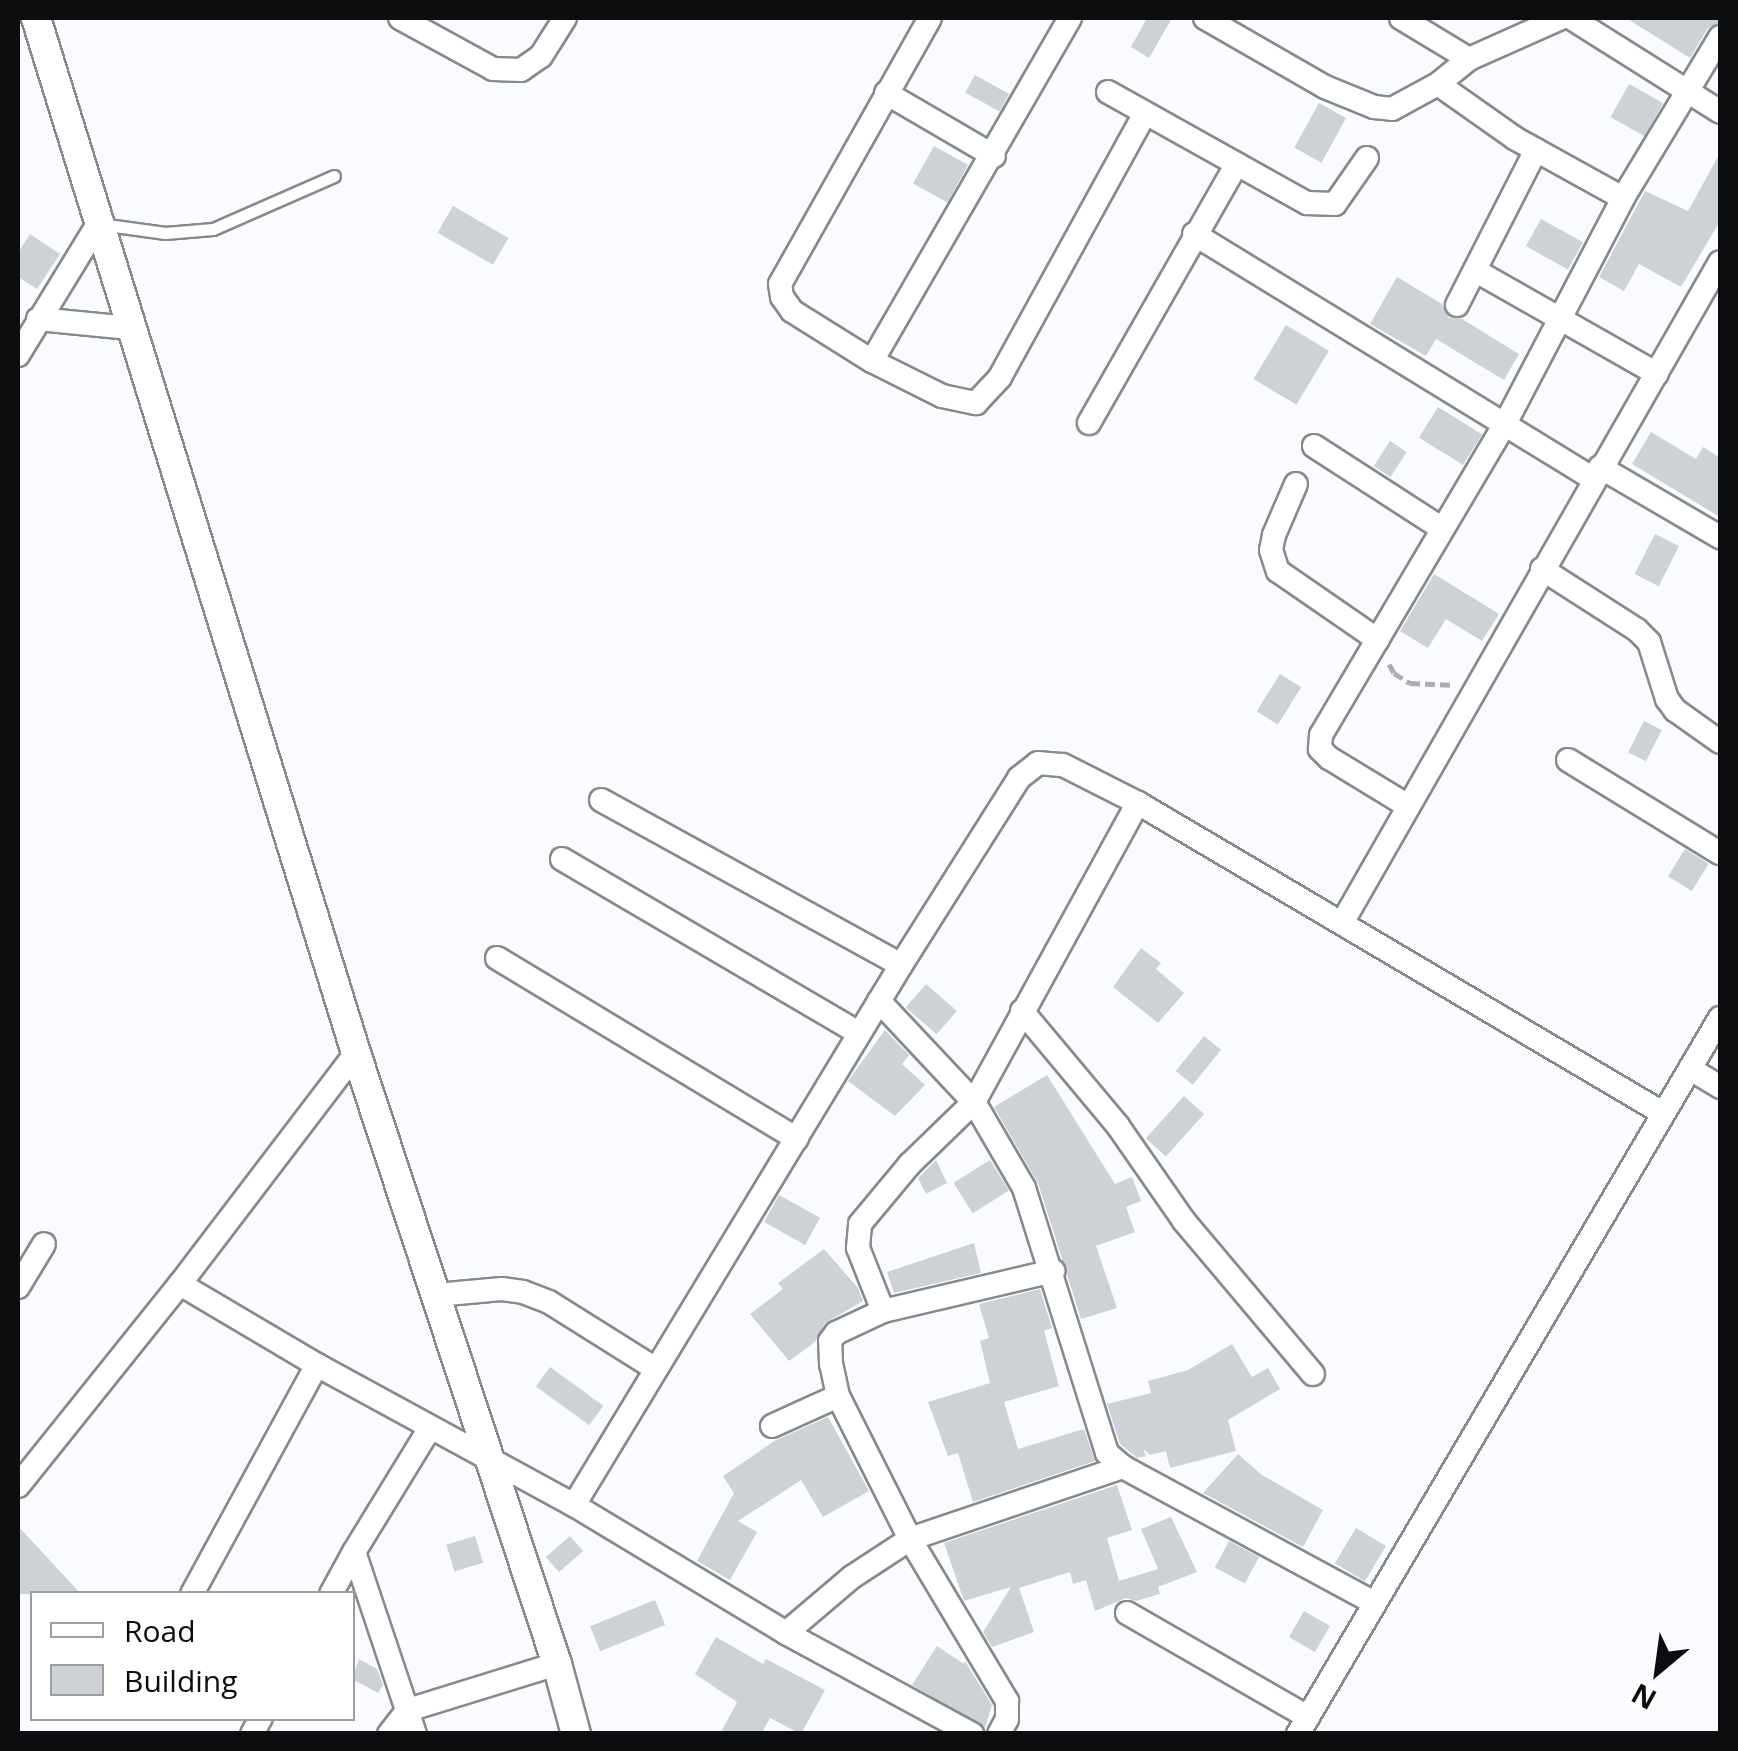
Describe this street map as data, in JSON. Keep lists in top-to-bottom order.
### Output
{
  "legend": ["Road", "Building"],
  "north": "bottom left"
}
